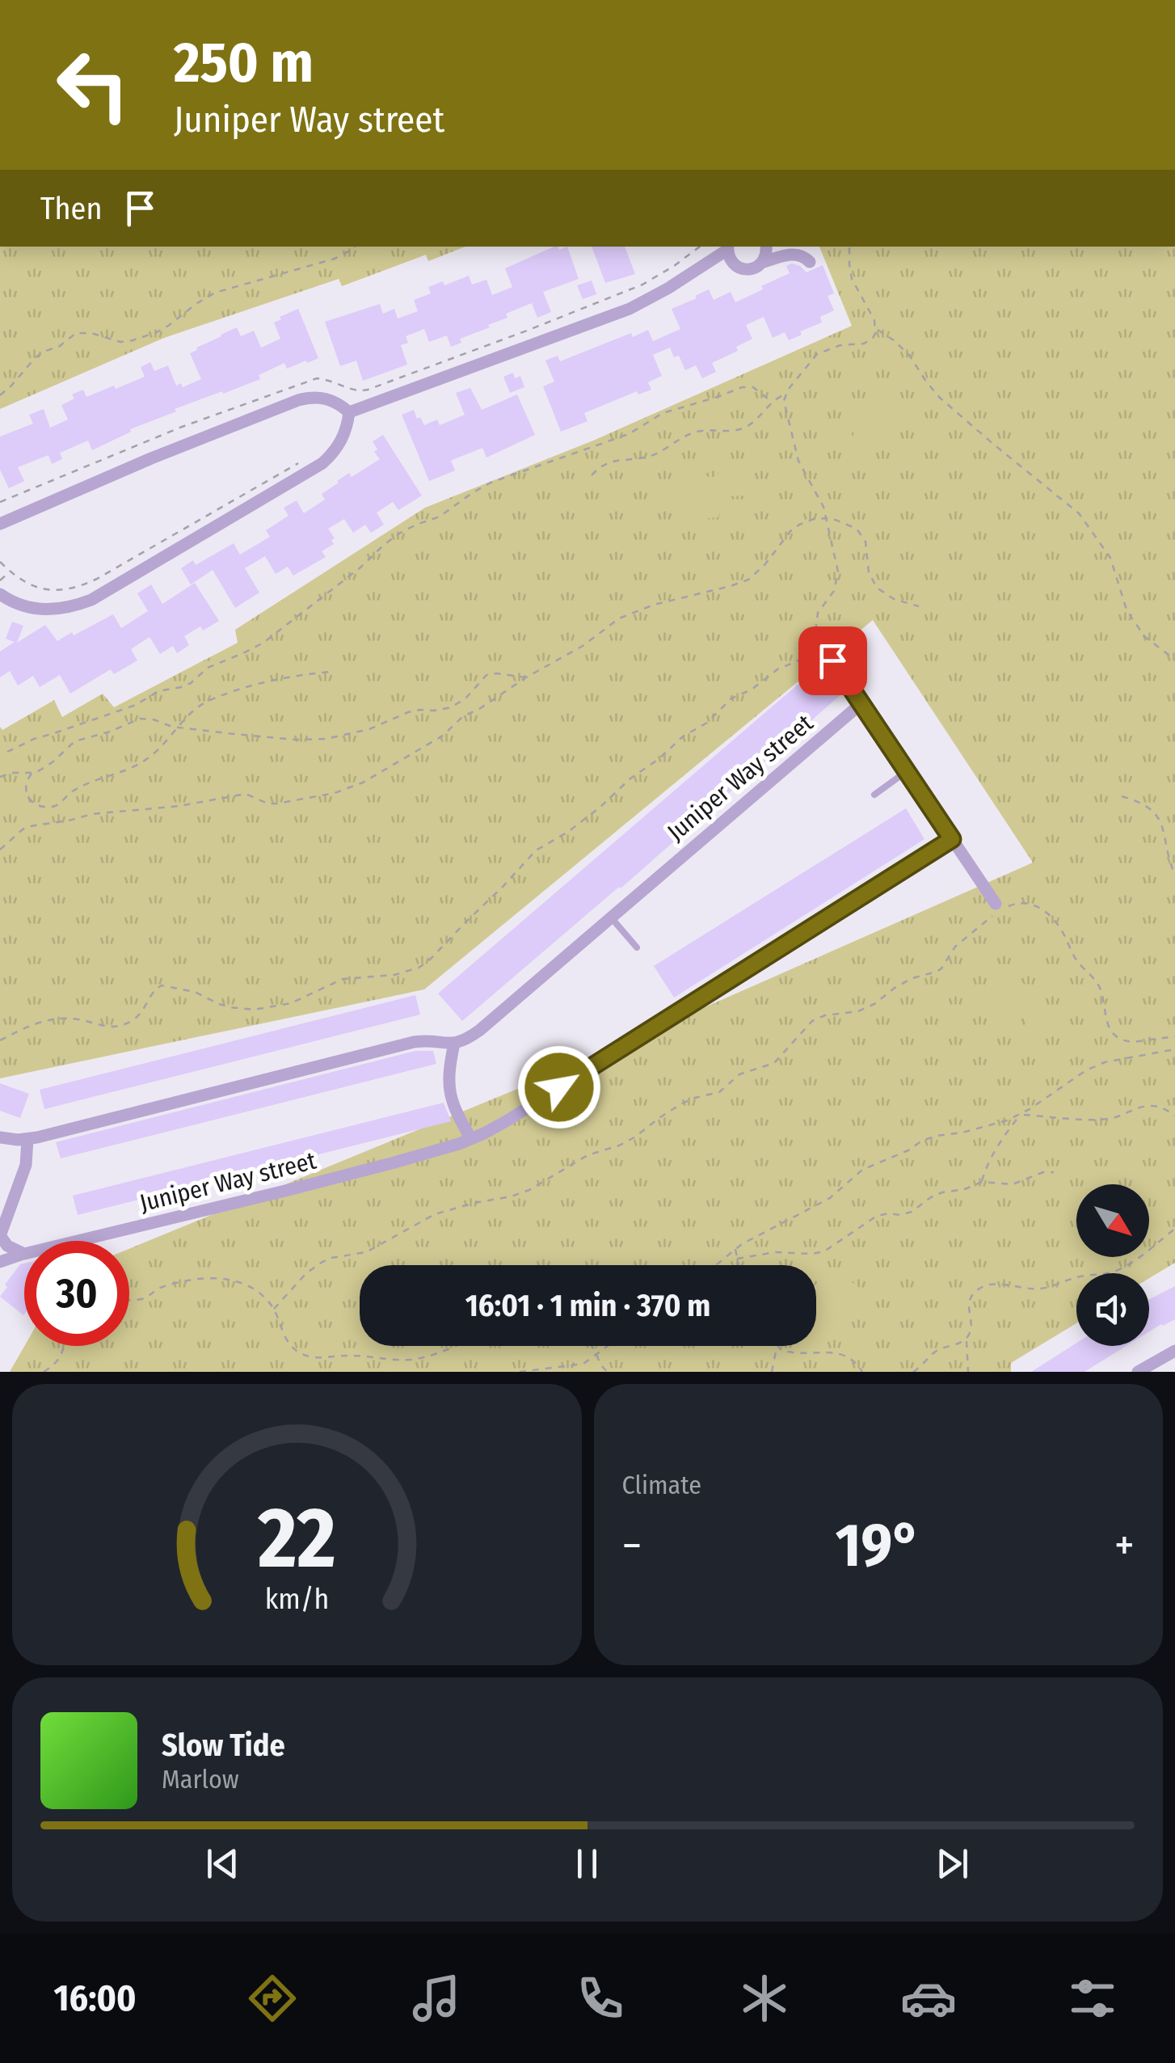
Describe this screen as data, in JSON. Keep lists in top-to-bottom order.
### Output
{
  "streets": {
    "street": ["Juniper Way street"]
  },
  "north": "bottom right",
  "page": {
    "turn": ["250 m", "Juniper Way street"],
    "then": "Then",
    "limit": "30",
    "trip": "16:01 · 1 min · 370 m",
    "tile": "Climate",
    "heat": ["−", "19°", "+"],
    "song": ["Slow Tide", "Marlow"],
    "tabs": "16:00",
    "gauge": ["22", "km/h"]
  }
}
